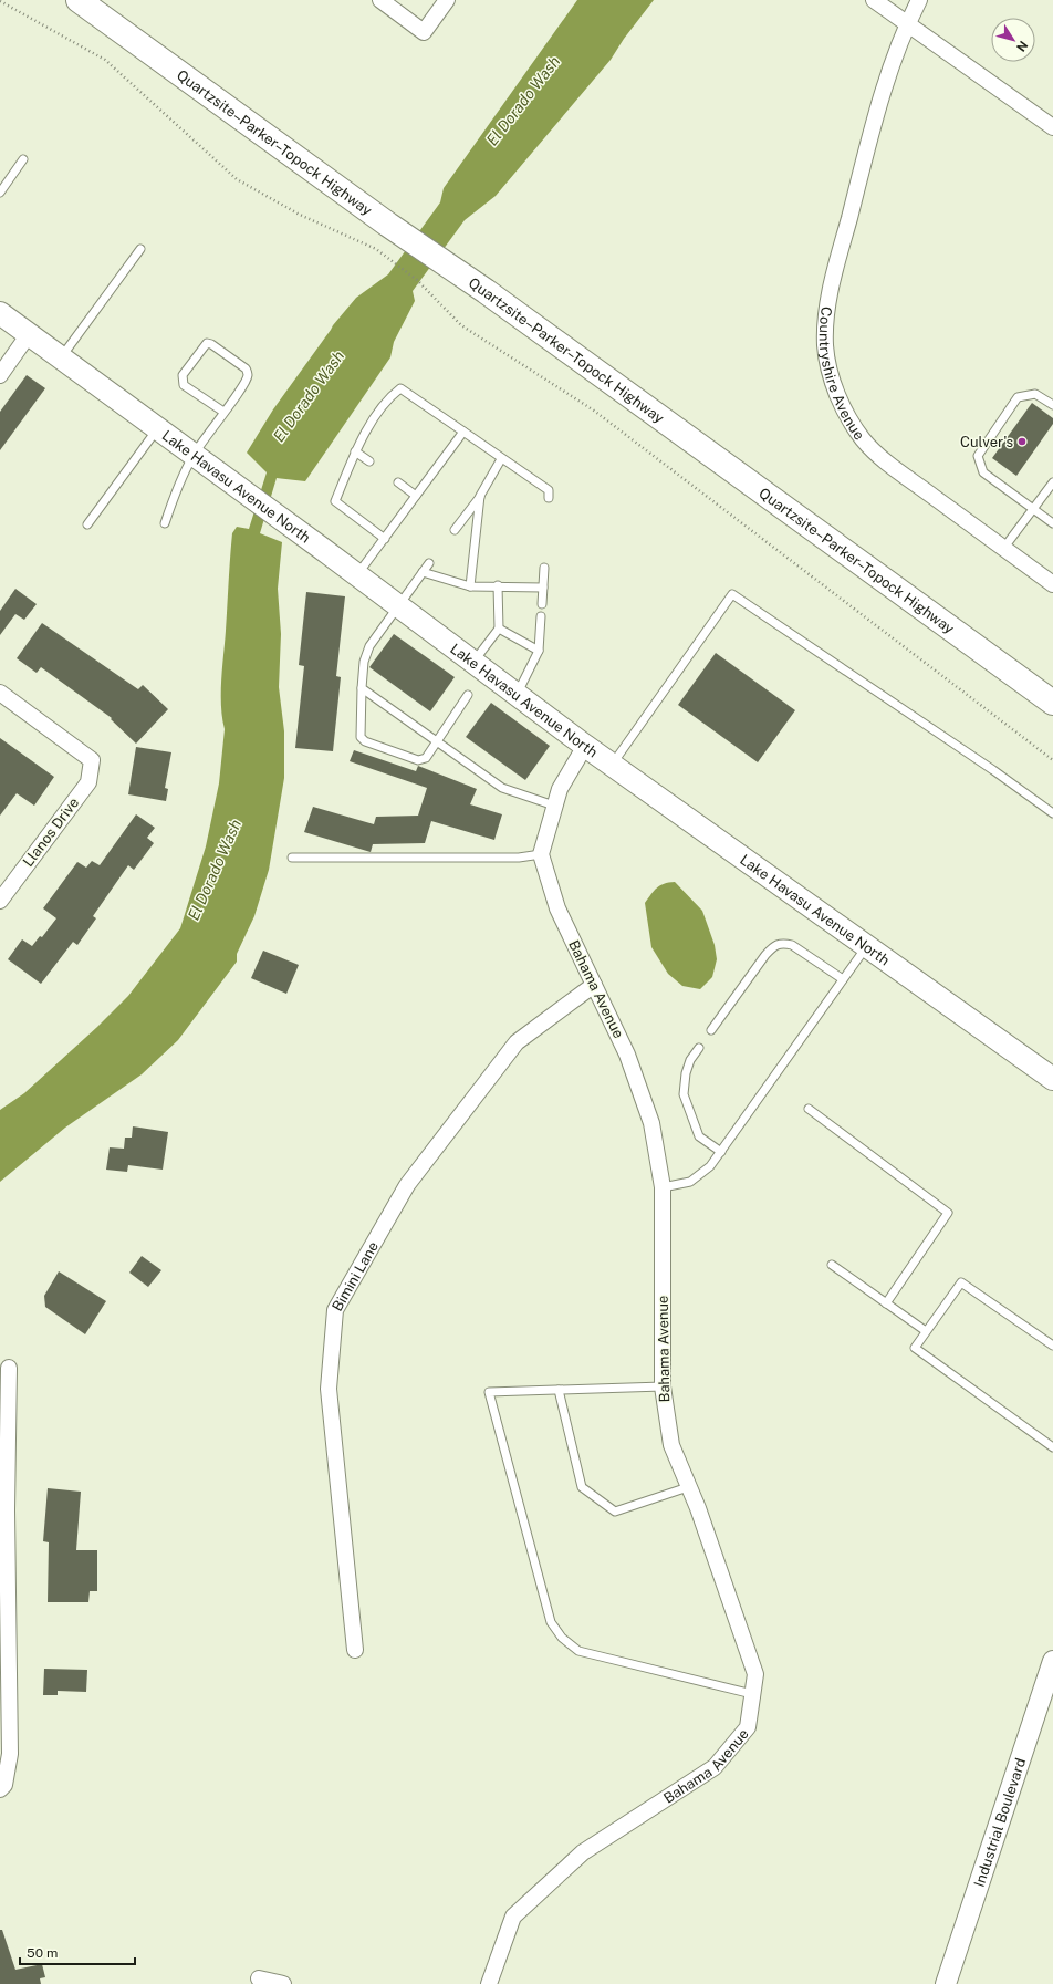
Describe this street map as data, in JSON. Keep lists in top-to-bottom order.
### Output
{
  "streets": {
    "highway": ["Quartzsite–Parker–Topock Highway"],
    "main road": ["Lake Havasu Avenue North"],
    "street": [
      "Countryshire Avenue",
      "Llanos Drive",
      "Bahama Avenue",
      "Bimini Lane",
      "Industrial Boulevard"
    ]
  },
  "crossings": [
    ["Bahama Avenue", "Bimini Lane"]
  ],
  "water": ["El Dorado Wash"],
  "places": ["Culver's"],
  "scale_bar": "50 m",
  "north": "bottom right"
}
